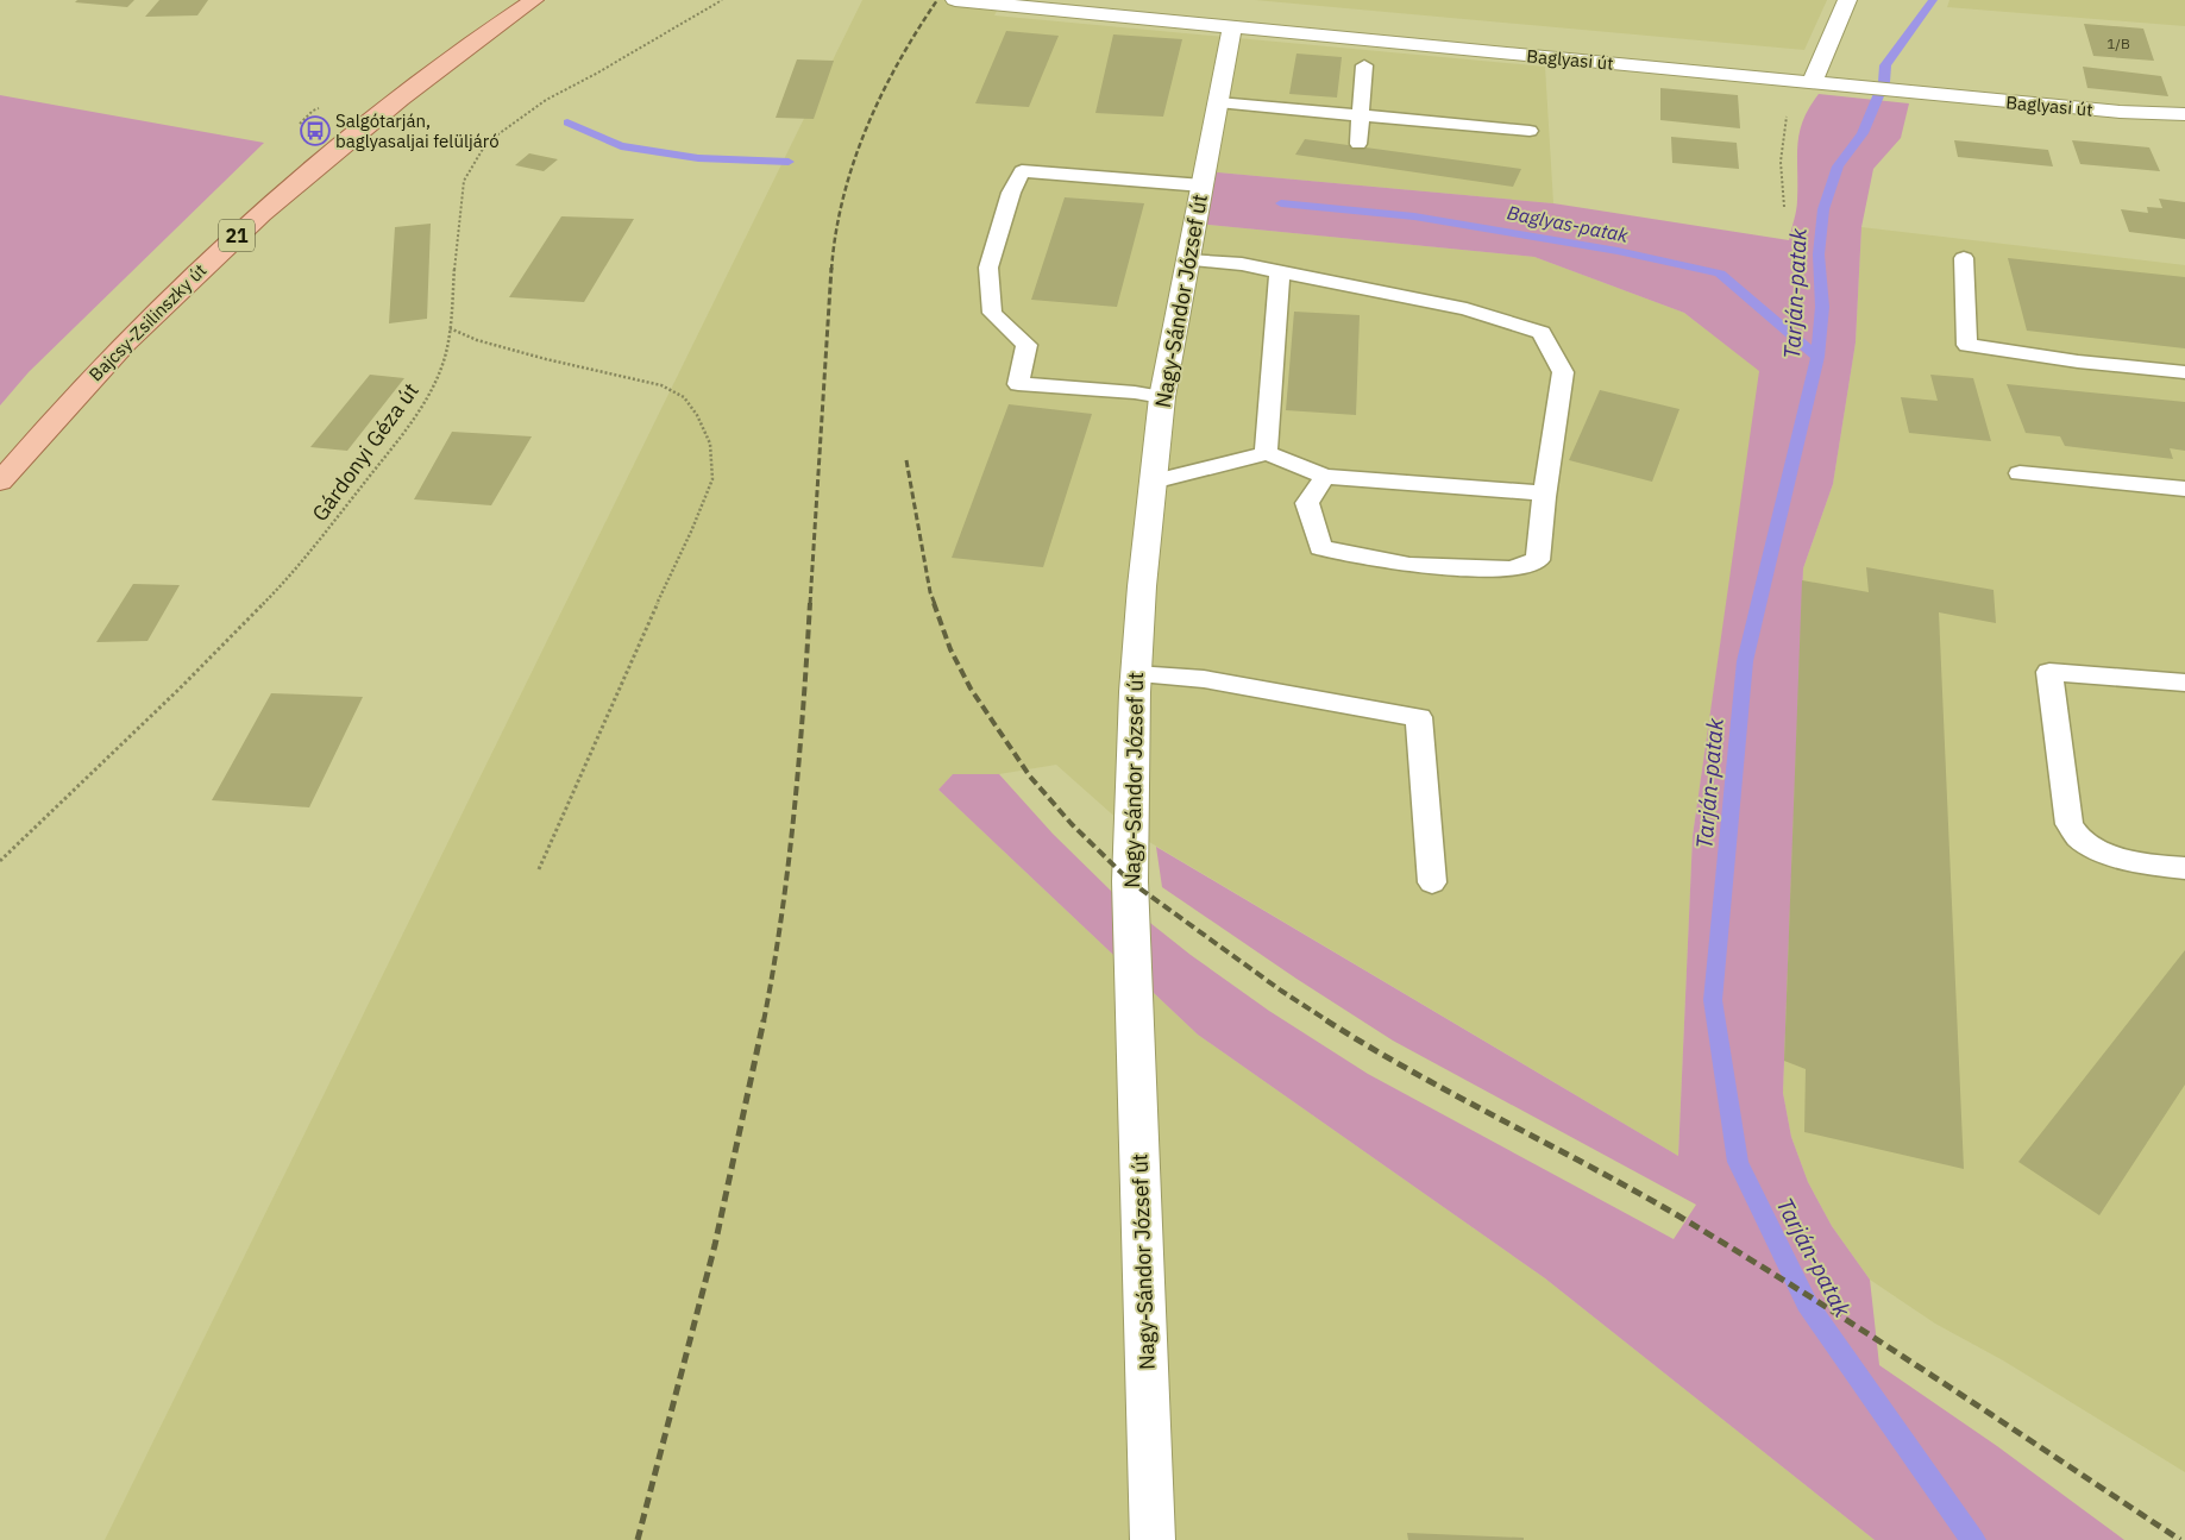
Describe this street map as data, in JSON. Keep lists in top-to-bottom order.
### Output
{
  "streets": {
    "main road": ["21", "Bajcsy-Zsilinszky út"],
    "street": ["Baglyasi út", "Nagy-Sándor József út"],
    "path": ["Gárdonyi Géza út"]
  },
  "crossings": [
    ["Baglyasi út", "Nagy-Sándor József út"]
  ],
  "water": ["Baglyas-patak", "Tarján-patak"],
  "places": {
    "bus stop": ["Salgótarján, baglyasaljai felüljáró"]
  },
  "house_numbers": ["1/B"]
}
